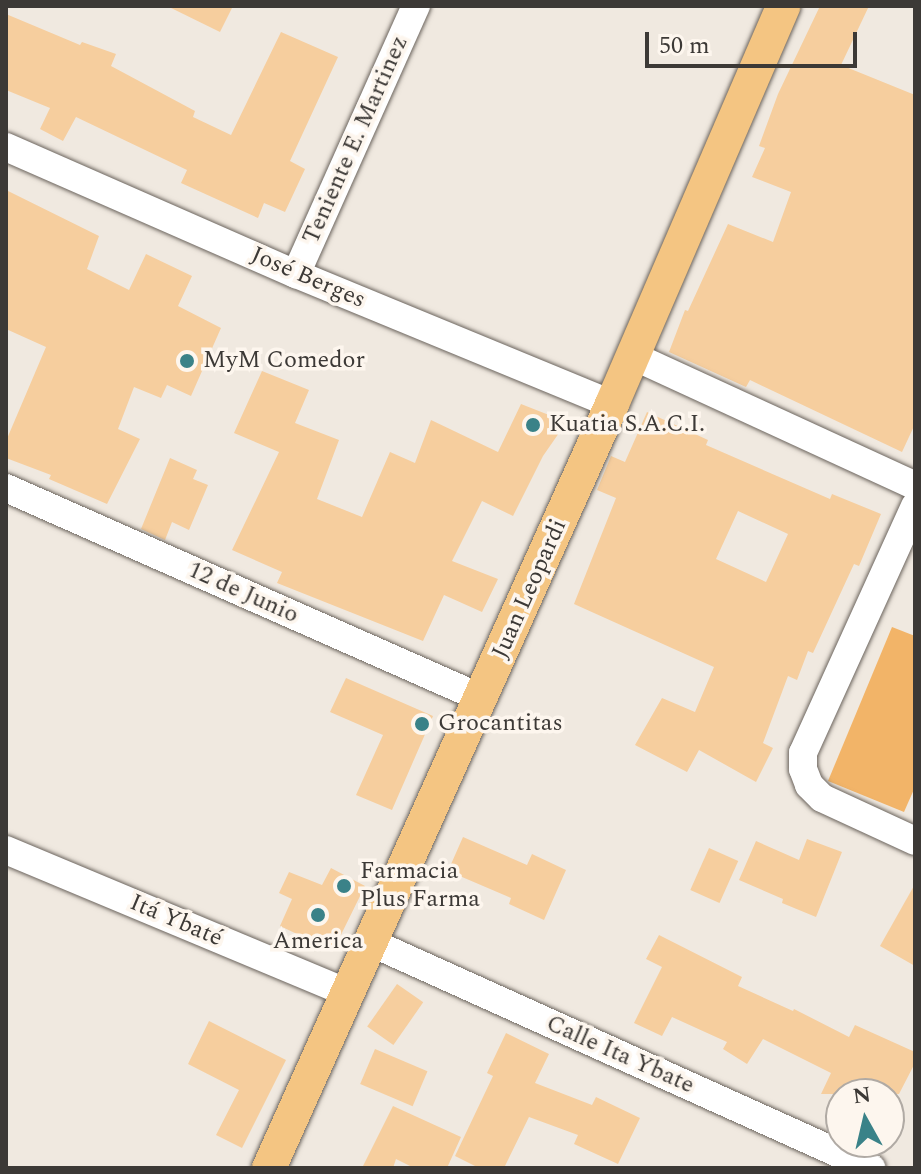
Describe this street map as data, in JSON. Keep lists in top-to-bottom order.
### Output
{
  "streets": {
    "main road": ["Juan Leopardi"],
    "street": [
      "Teniente E. Martinez",
      "José Berges",
      "12 de Junio",
      "Itá Ybaté",
      "Calle Ita Ybate"
    ]
  },
  "crossings": [
    ["Teniente E. Martinez", "José Berges"],
    ["José Berges", "Juan Leopardi"],
    ["Juan Leopardi", "12 de Junio"],
    ["Juan Leopardi", "Itá Ybaté"],
    ["Juan Leopardi", "Calle Ita Ybate"]
  ],
  "places": [
    "MyM Comedor",
    "Kuatia S.A.C.I.",
    "Grocantitas",
    "Farmacia Plus Farma",
    "America"
  ],
  "scale_bar": "50 m",
  "north": "top"
}
